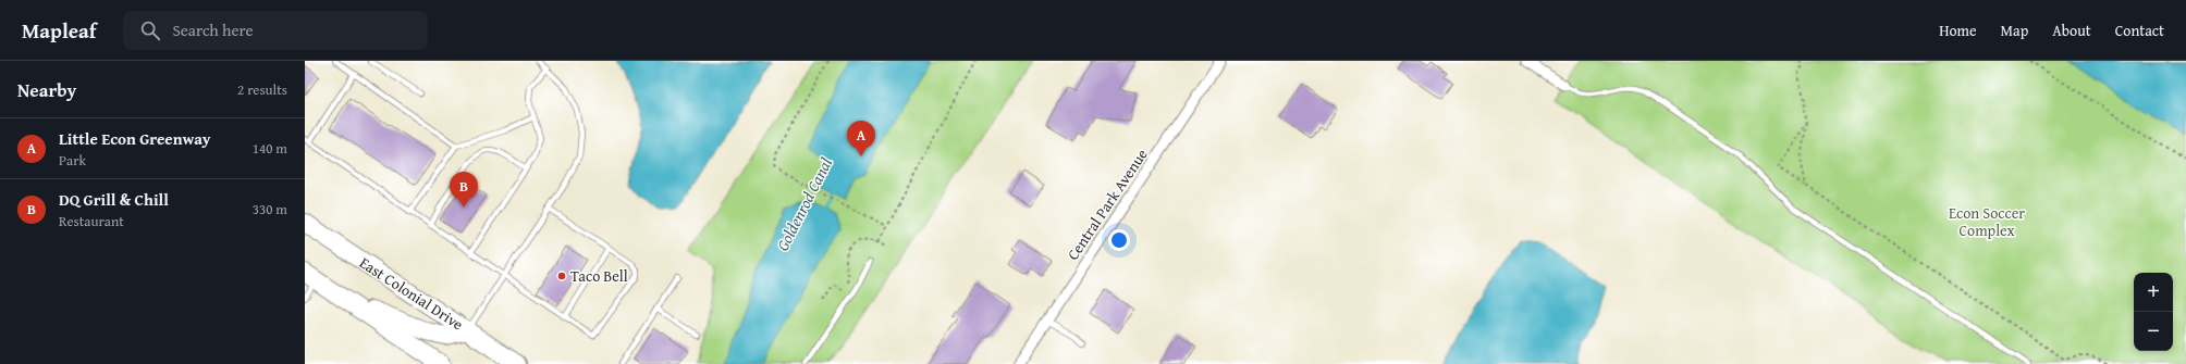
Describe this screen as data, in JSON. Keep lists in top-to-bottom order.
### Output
{
  "streets": {
    "highway": ["East Colonial Drive"],
    "street": ["Central Park Avenue"]
  },
  "water": ["Goldenrod Canal"],
  "parks": ["Econ Soccer Complex"],
  "places": ["Taco Bell"],
  "page": {
    "header": "Mapleaf",
    "search": "Search here",
    "nav": [
      "Home",
      "Map",
      "About",
      "Contact"
    ],
    "heading": ["Nearby", "2 results"],
    "list": [
      {
        "mark": "A",
        "name": "Little Econ Greenway",
        "note": "Park",
        "value": "140 m"
      },
      {
        "mark": "B",
        "name": "DQ Grill & Chill",
        "note": "Restaurant",
        "value": "330 m"
      }
    ],
    "pins": ["A", "B"],
    "map_buttons": ["+", "−"]
  }
}
